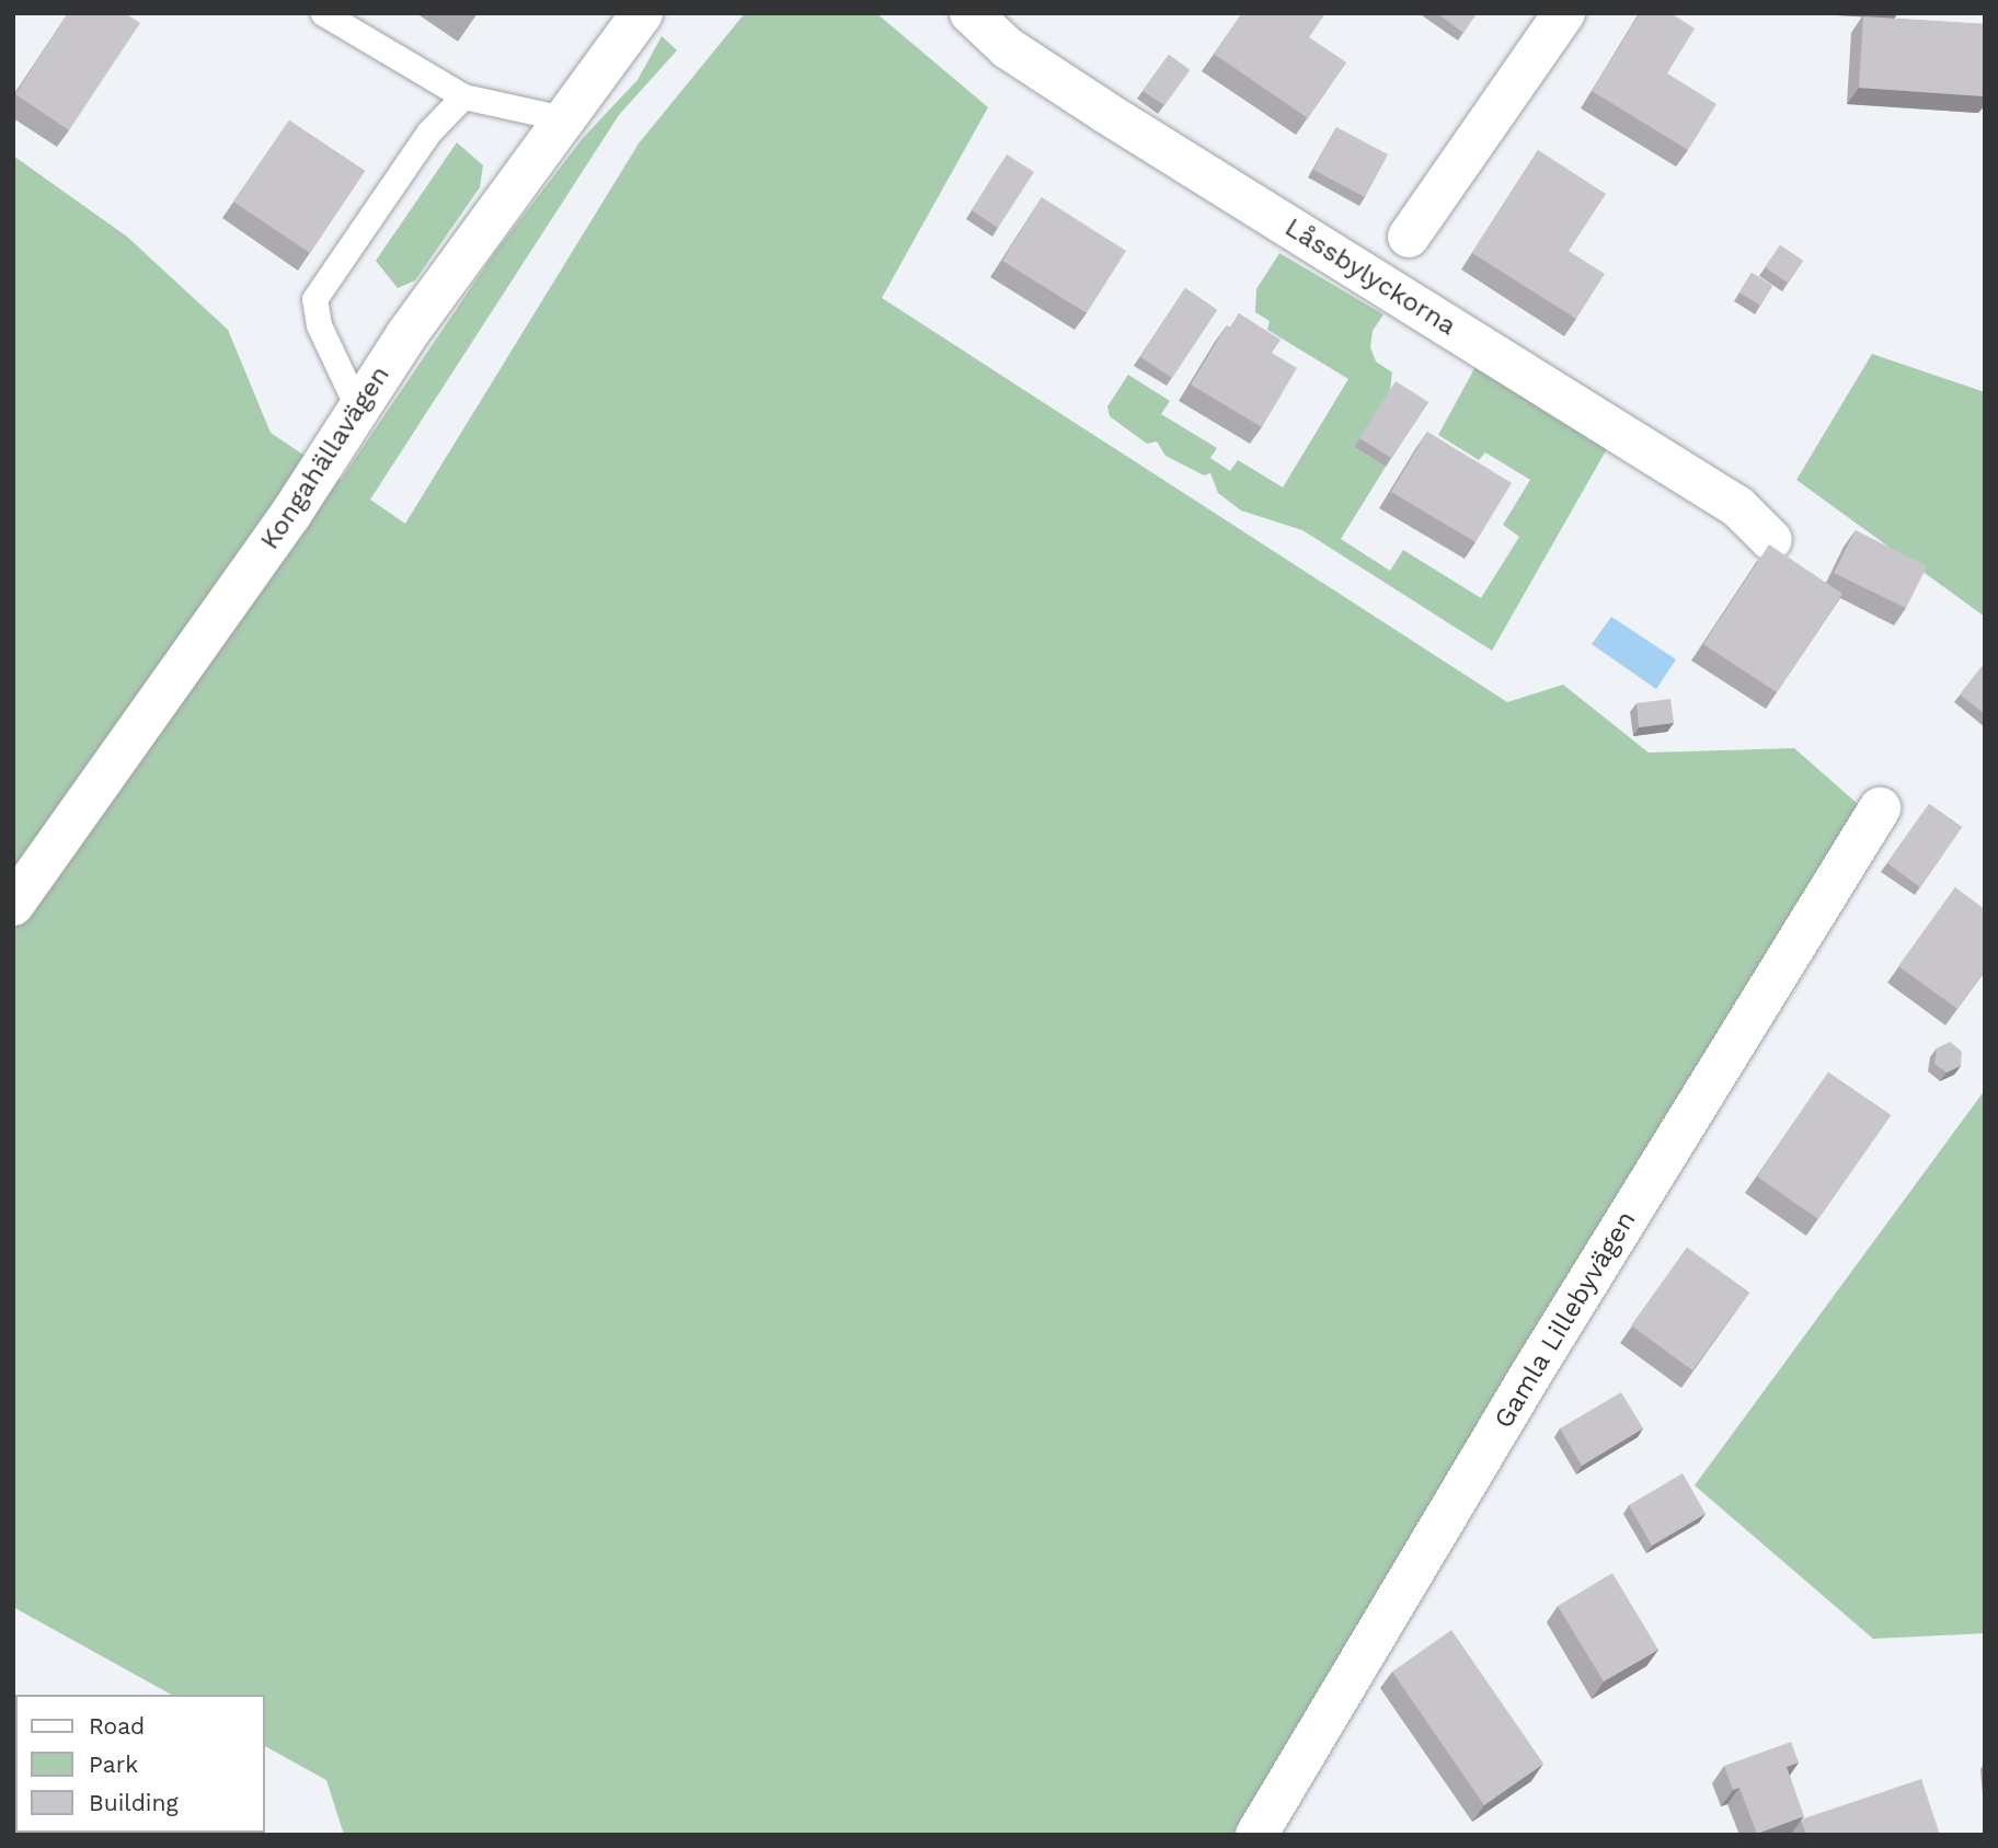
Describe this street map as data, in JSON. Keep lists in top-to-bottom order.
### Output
{
  "streets": {
    "street": ["Låssbylyckorna", "Kongahällavägen", "Gamla Lillebyvägen"]
  },
  "legend": ["Road", "Park", "Building"]
}
